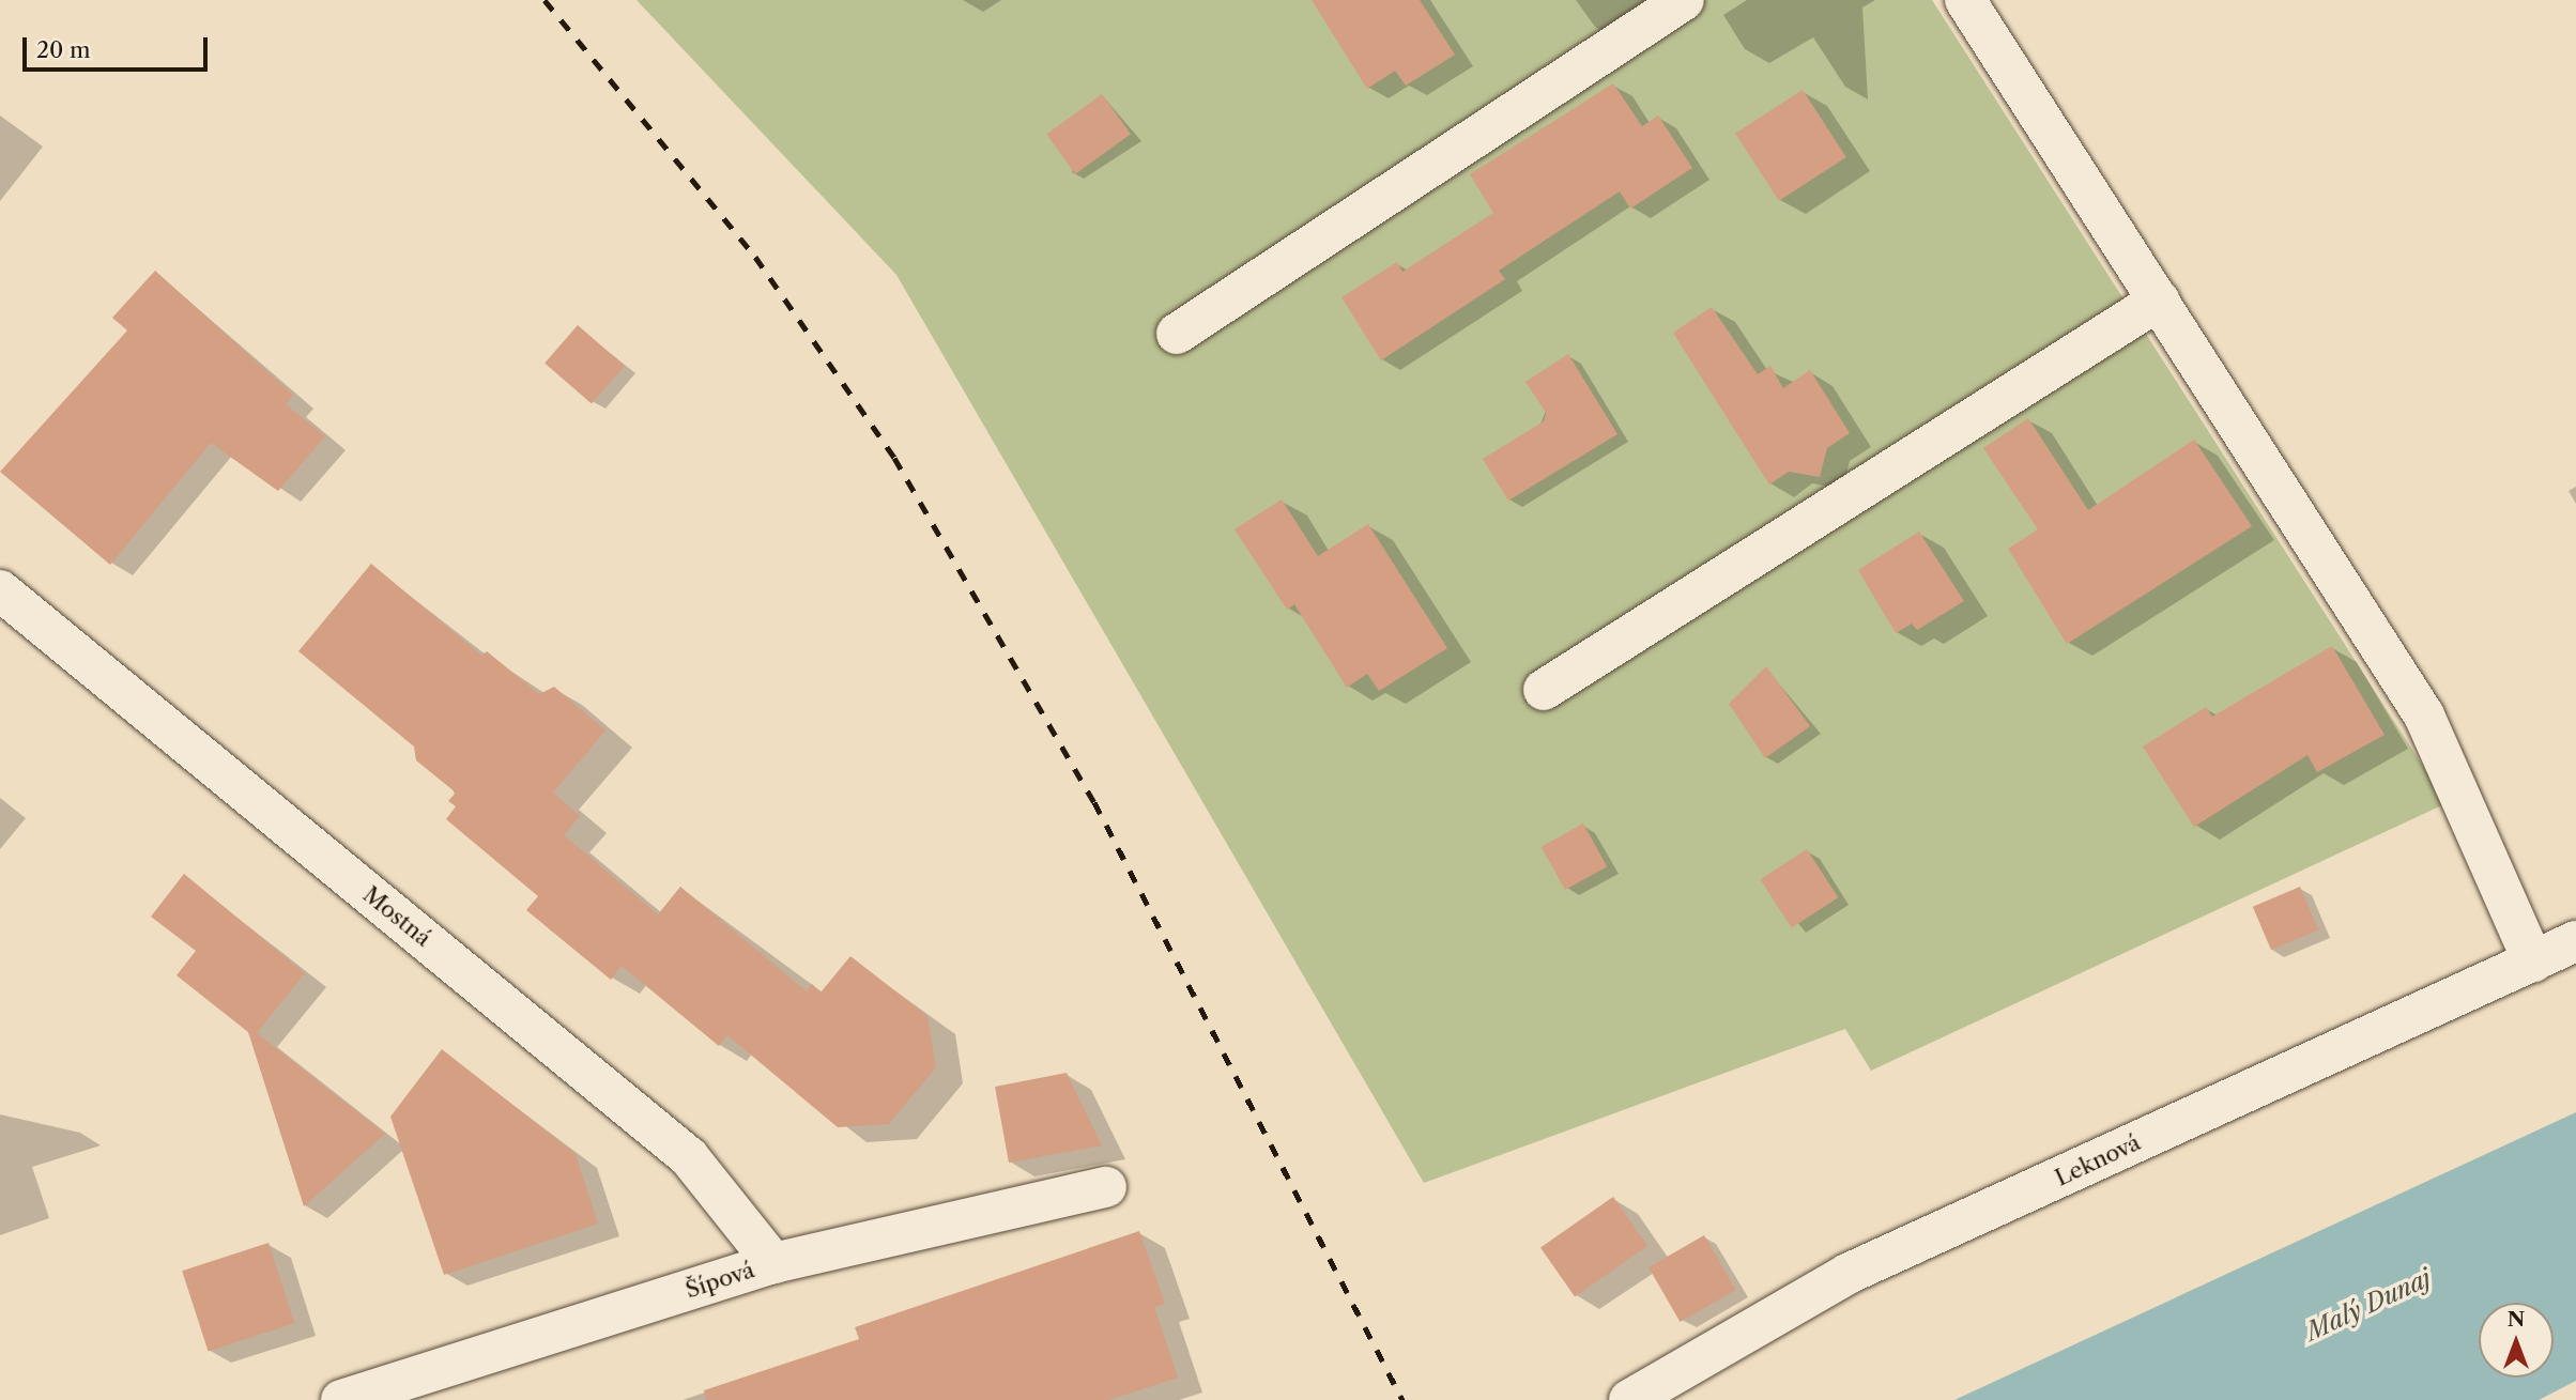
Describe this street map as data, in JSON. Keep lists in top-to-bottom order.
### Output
{
  "streets": {
    "street": ["Mostná", "Leknová", "Šípová"]
  },
  "crossings": [
    ["Mostná", "Šípová"]
  ],
  "water": ["Malý Dunaj"],
  "scale_bar": "20 m",
  "north": "top"
}
